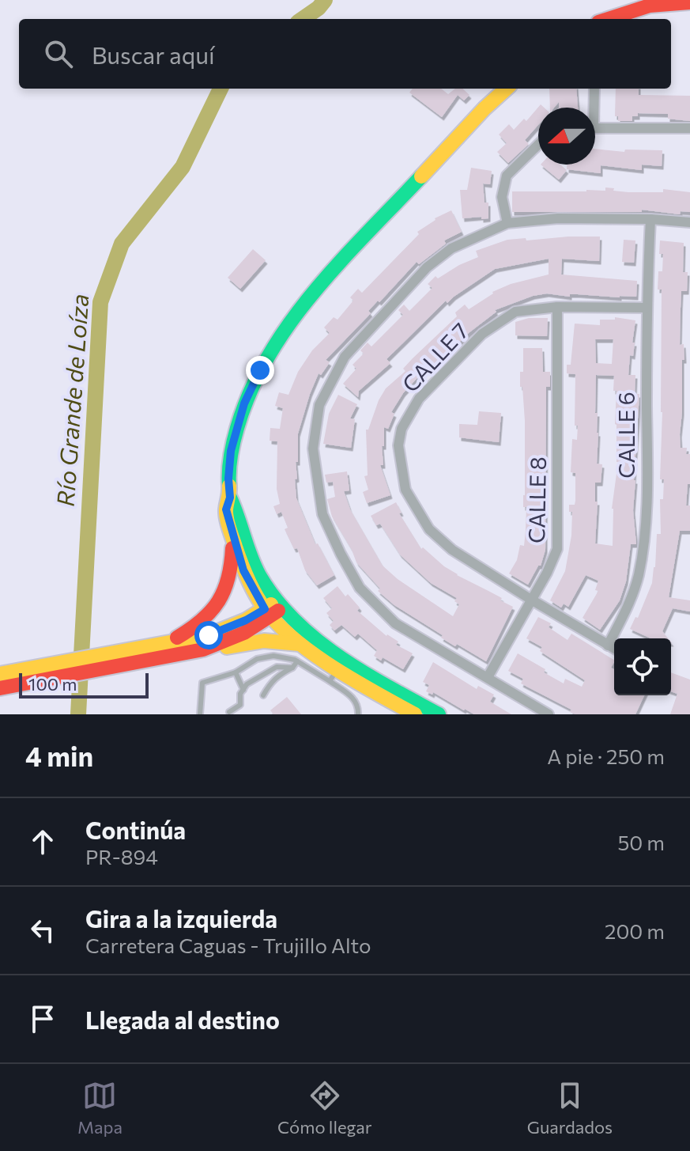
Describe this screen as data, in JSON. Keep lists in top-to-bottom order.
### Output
{
  "streets": {
    "street": ["CALLE 7", "CALLE 6", "CALLE 8"]
  },
  "crossings": [
    ["CALLE 7", "CALLE 6"],
    ["CALLE 7", "CALLE 8"]
  ],
  "water": ["Río Grande de Loíza"],
  "scale_bar": "100 m",
  "north": "left",
  "page": {
    "search": "Buscar aquí",
    "scale": "100 m",
    "heading": ["4 min", "A pie · 250 m"],
    "list": [
      ["Continúa", "PR-894", "50 m"],
      ["Gira a la izquierda", "Carretera Caguas - Trujillo Alto", "200 m"],
      "Llegada al destino"
    ],
    "nav": ["Mapa", "Cómo llegar", "Guardados"]
  }
}
